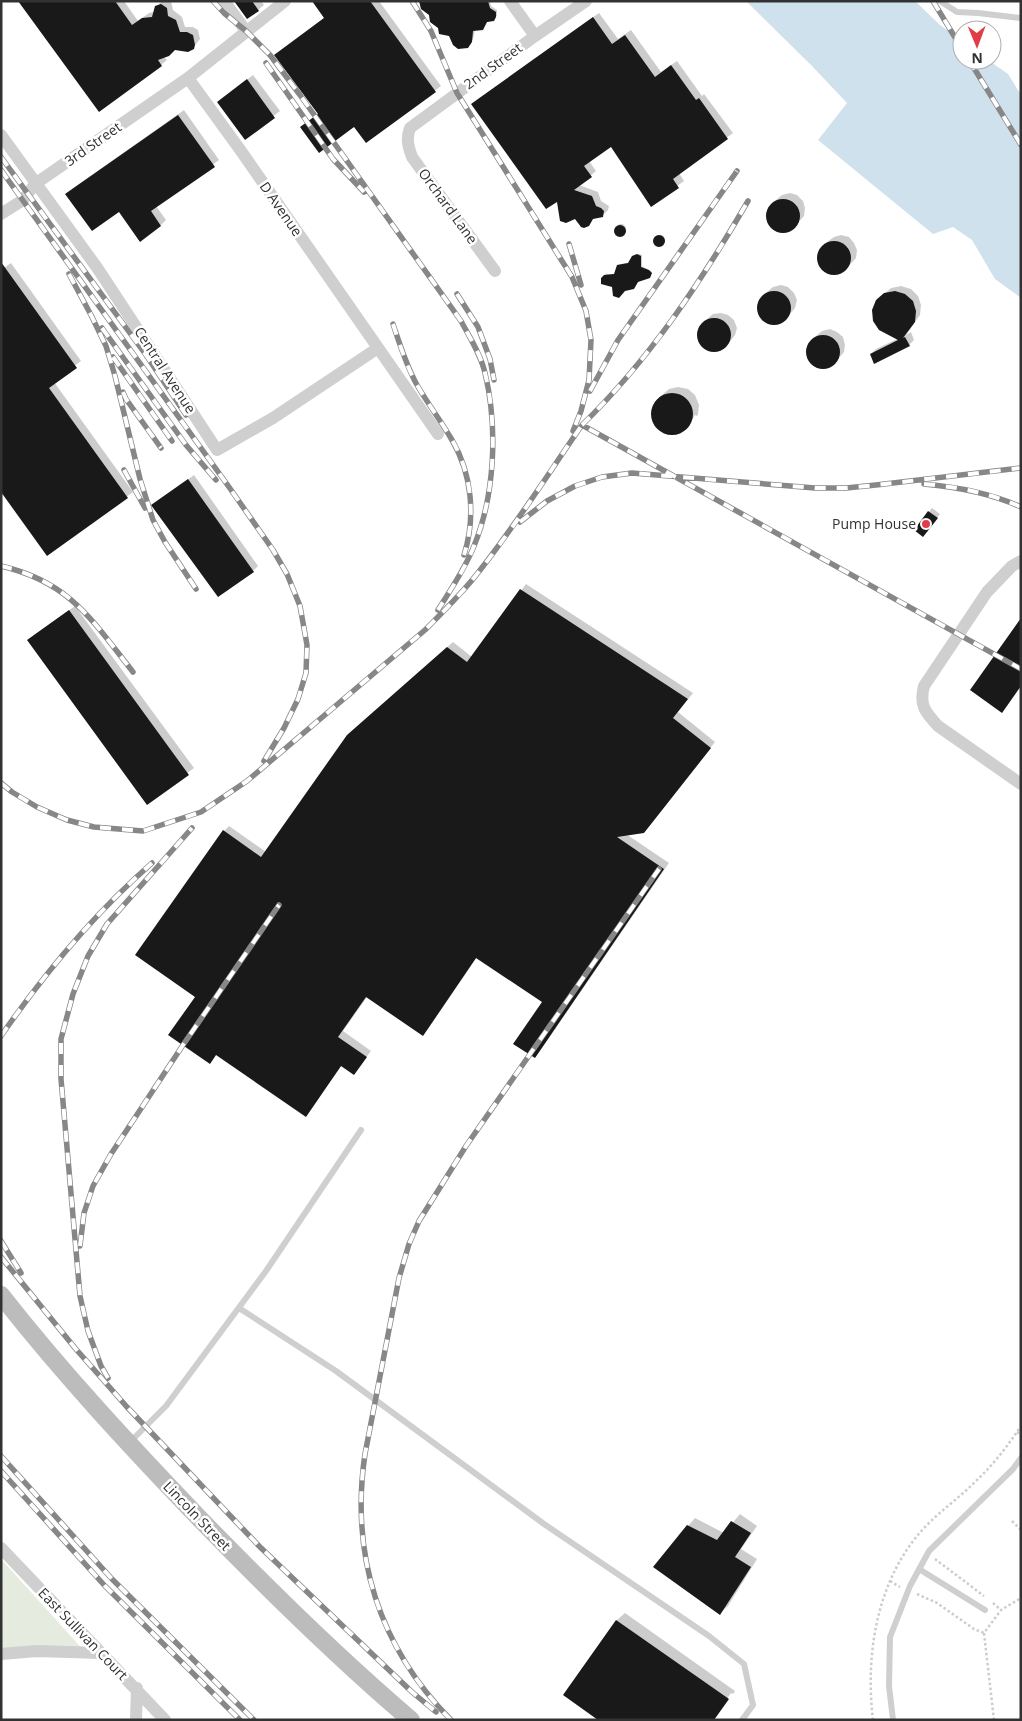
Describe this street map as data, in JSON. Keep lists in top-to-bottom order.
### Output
{
  "streets": {
    "main road": ["Lincoln Street"],
    "street": [
      "2nd Street",
      "3rd Street",
      "Orchard Lane",
      "D Avenue",
      "Central Avenue",
      "East Sullivan Court"
    ]
  },
  "crossings": [
    ["2nd Street", "Orchard Lane"],
    ["3rd Street", "D Avenue"],
    ["3rd Street", "Central Avenue"],
    ["D Avenue", "Central Avenue"]
  ],
  "places": ["Pump House"],
  "north": "bottom"
}
